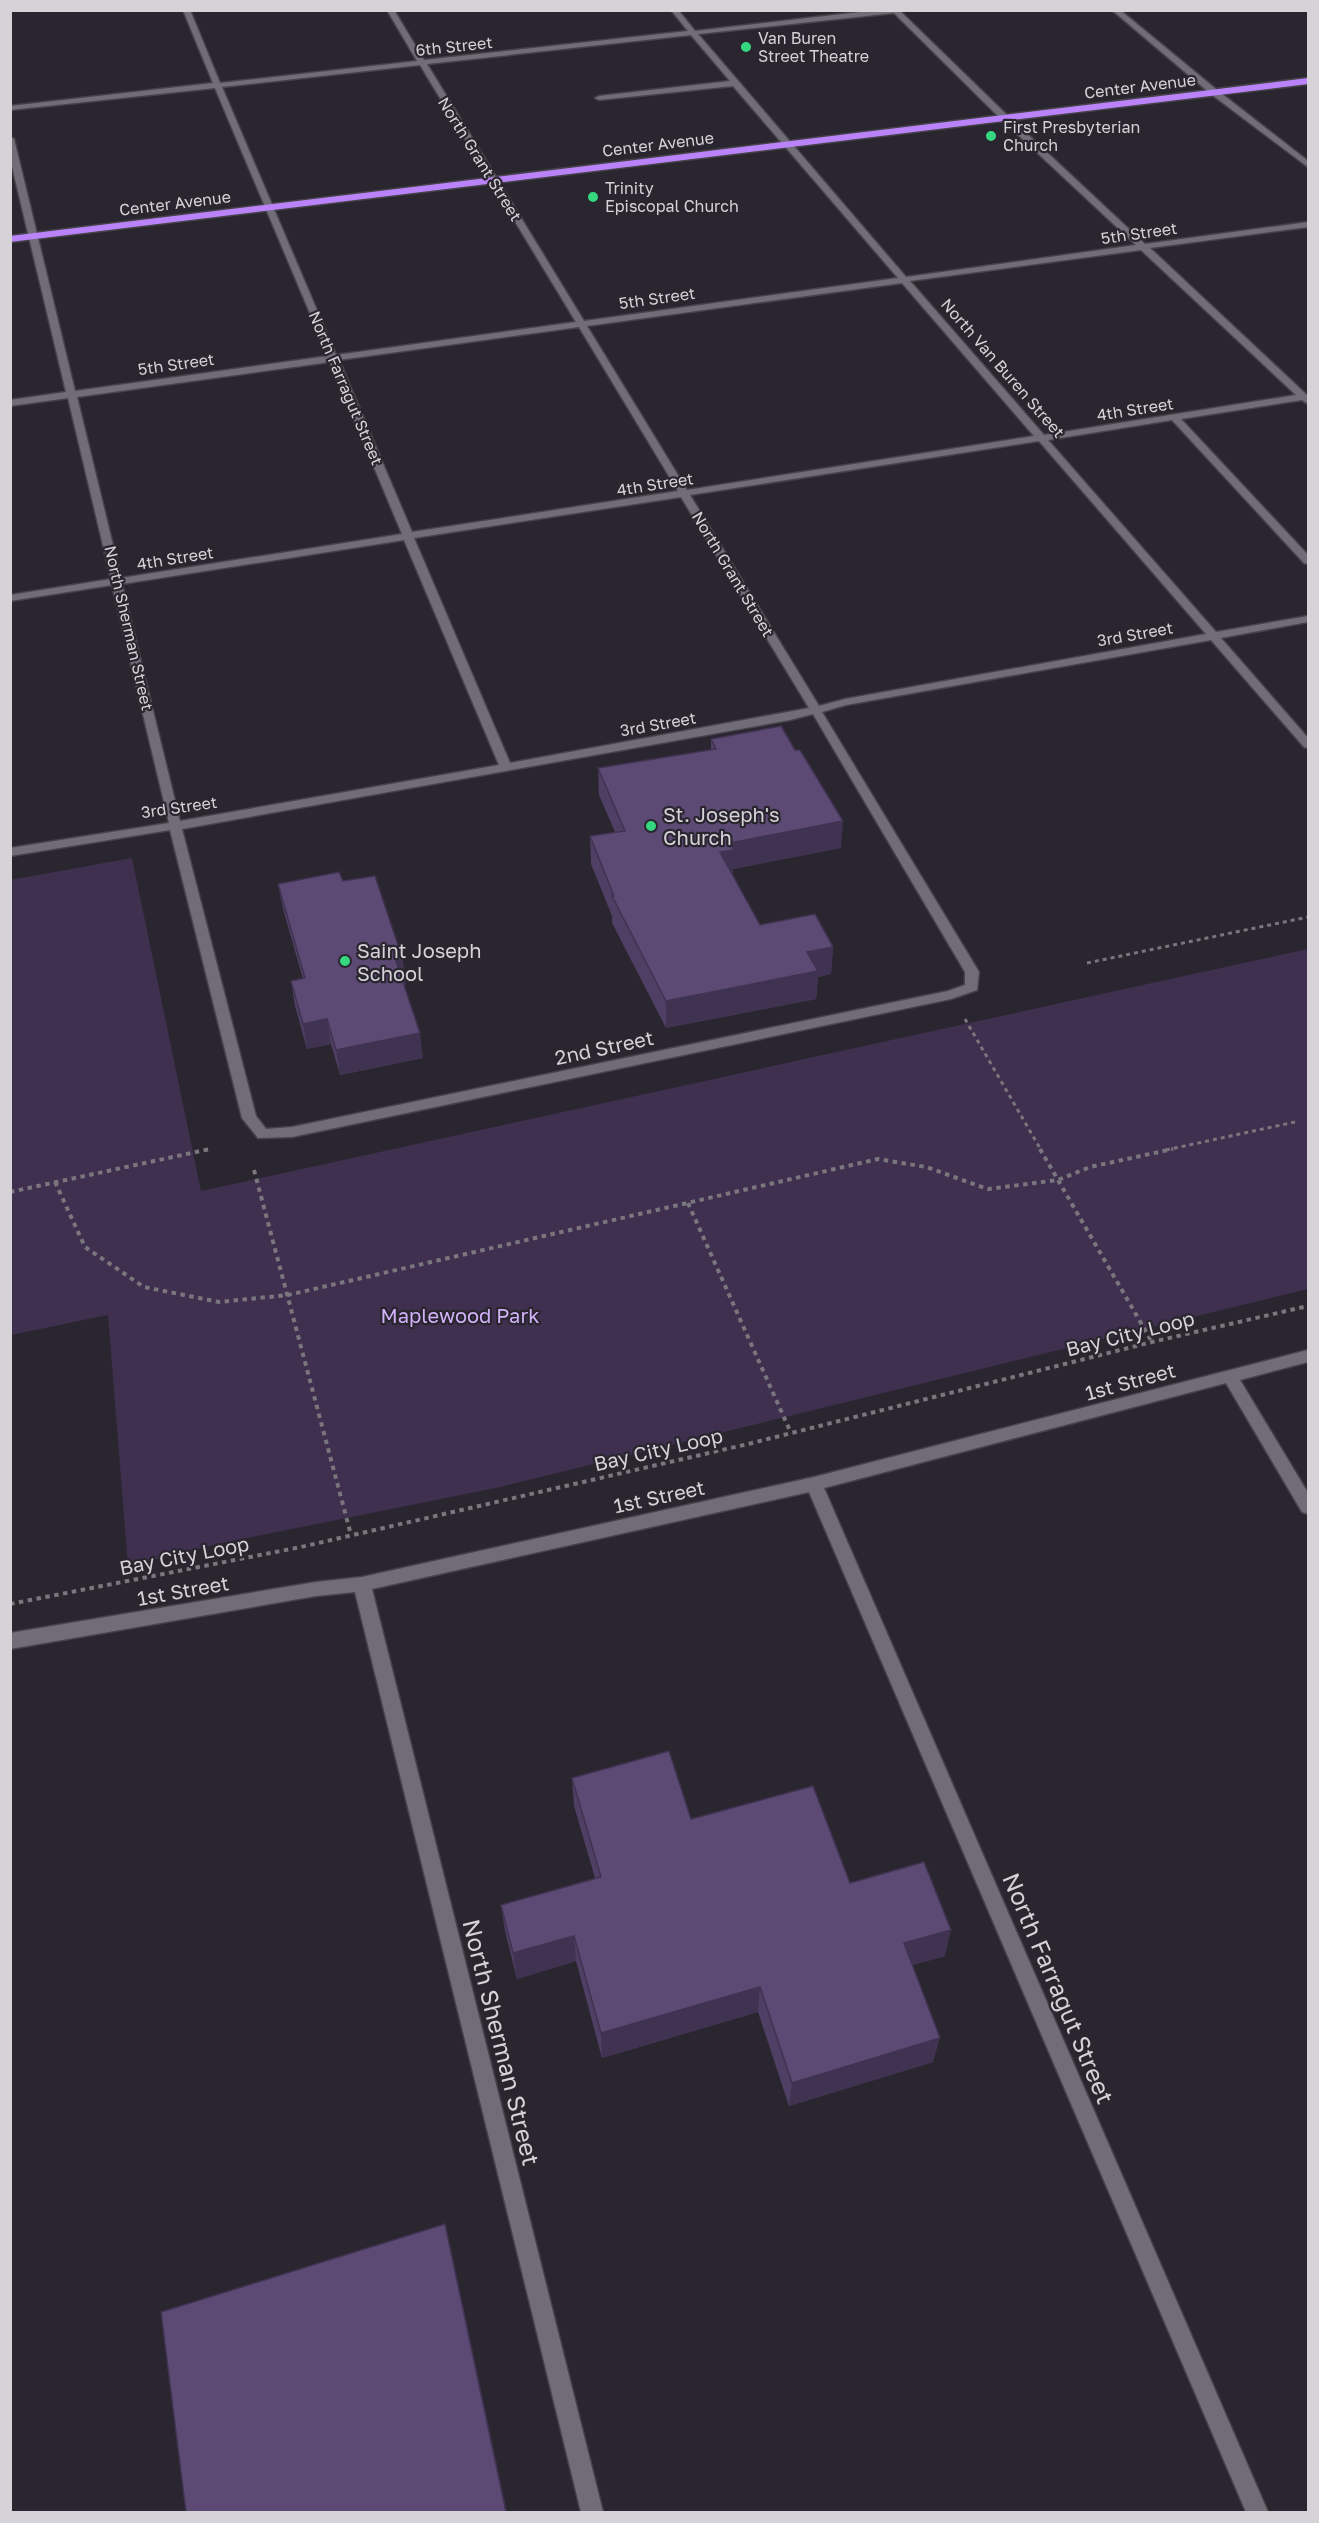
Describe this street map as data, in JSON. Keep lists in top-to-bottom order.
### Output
{
  "streets": {
    "highway": ["Center Avenue"],
    "street": [
      "6th Street",
      "North Grant Street",
      "5th Street",
      "North Van Buren Street",
      "North Farragut Street",
      "4th Street",
      "North Sherman Street",
      "3rd Street",
      "2nd Street",
      "1st Street"
    ],
    "path": ["Bay City Loop"]
  },
  "crossings": [
    ["6th Street", "North Grant Street"],
    ["6th Street", "North Van Buren Street"],
    ["6th Street", "North Farragut Street"],
    ["Center Avenue", "North Grant Street"],
    ["Center Avenue", "North Van Buren Street"],
    ["Center Avenue", "North Farragut Street"],
    ["Center Avenue", "North Sherman Street"],
    ["North Grant Street", "5th Street"],
    ["North Grant Street", "4th Street"],
    ["North Grant Street", "3rd Street"],
    ["North Grant Street", "2nd Street"],
    ["5th Street", "North Van Buren Street"],
    ["5th Street", "North Farragut Street"],
    ["5th Street", "North Sherman Street"],
    ["North Van Buren Street", "4th Street"],
    ["North Van Buren Street", "3rd Street"],
    ["North Farragut Street", "4th Street"],
    ["North Farragut Street", "3rd Street"],
    ["North Farragut Street", "1st Street"],
    ["4th Street", "North Sherman Street"],
    ["North Sherman Street", "3rd Street"],
    ["North Sherman Street", "2nd Street"],
    ["North Sherman Street", "1st Street"]
  ],
  "parks": ["Maplewood Park"],
  "places": [
    "Van Buren Street Theatre",
    "First Presbyterian Church",
    "Trinity Episcopal Church",
    "St. Joseph's Church",
    "Saint Joseph School"
  ]
}
